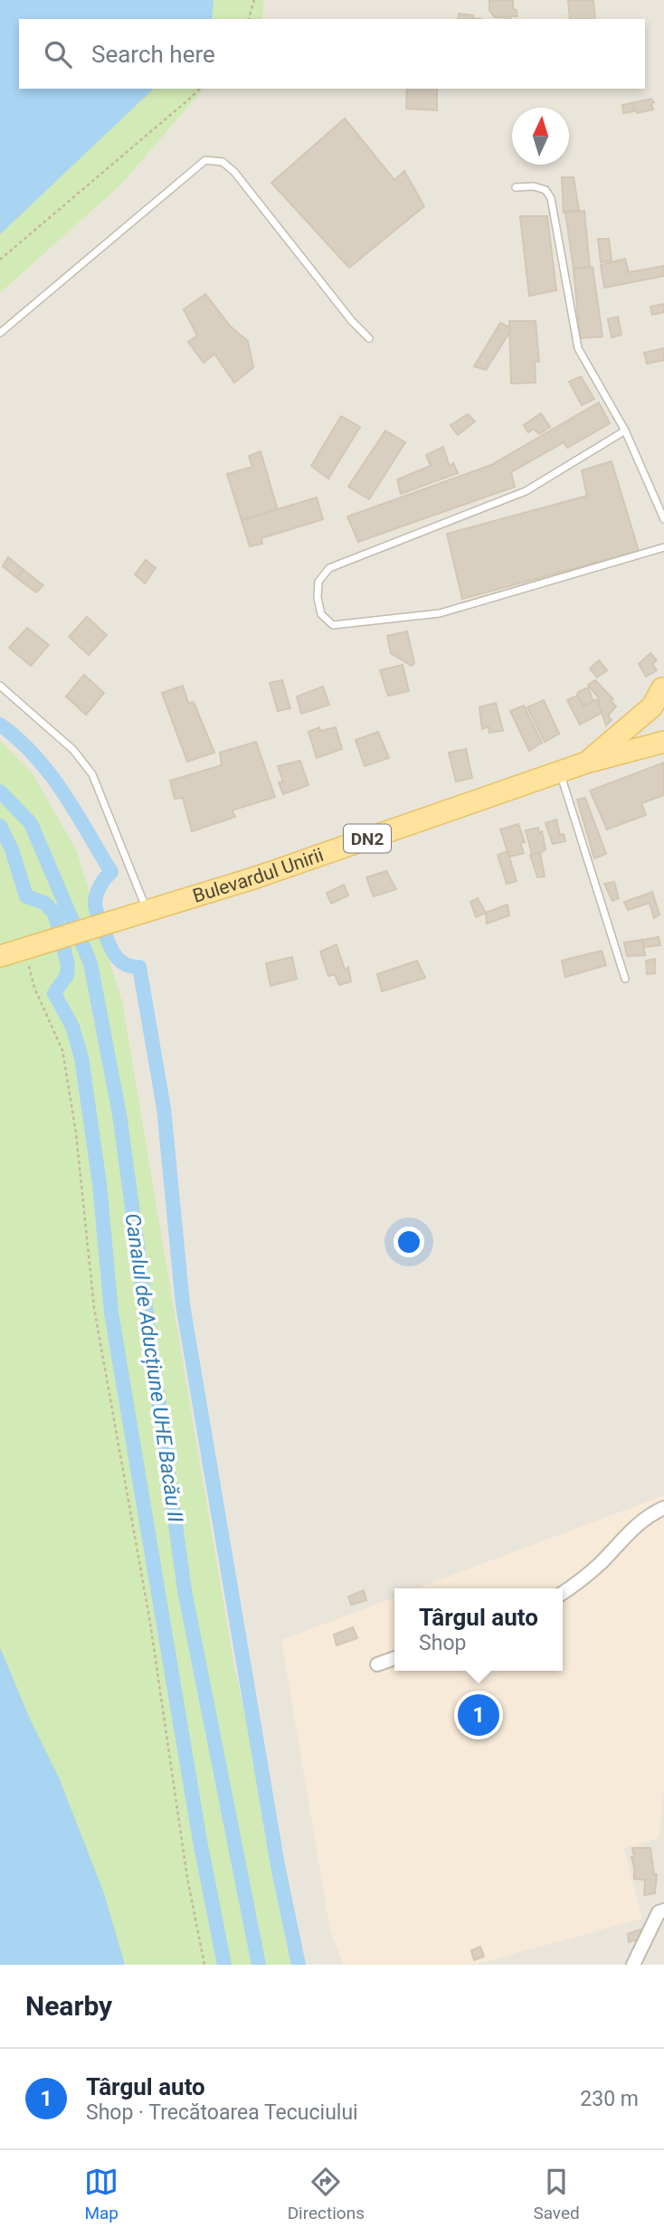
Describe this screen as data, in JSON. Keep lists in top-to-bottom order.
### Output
{
  "streets": {
    "main road": ["DN2", "Bulevardul Unirii"]
  },
  "water": ["Canalul de Aducțiune UHE Bacău II"],
  "north": "top",
  "page": {
    "search": "Search here",
    "popup": ["Târgul auto", "Shop"],
    "pins": "1",
    "heading": "Nearby",
    "list": [
      {
        "mark": "1",
        "name": "Târgul auto",
        "note": "Shop · Trecătoarea Tecuciului",
        "value": "230 m"
      }
    ],
    "nav": ["Map", "Directions", "Saved"]
  }
}
